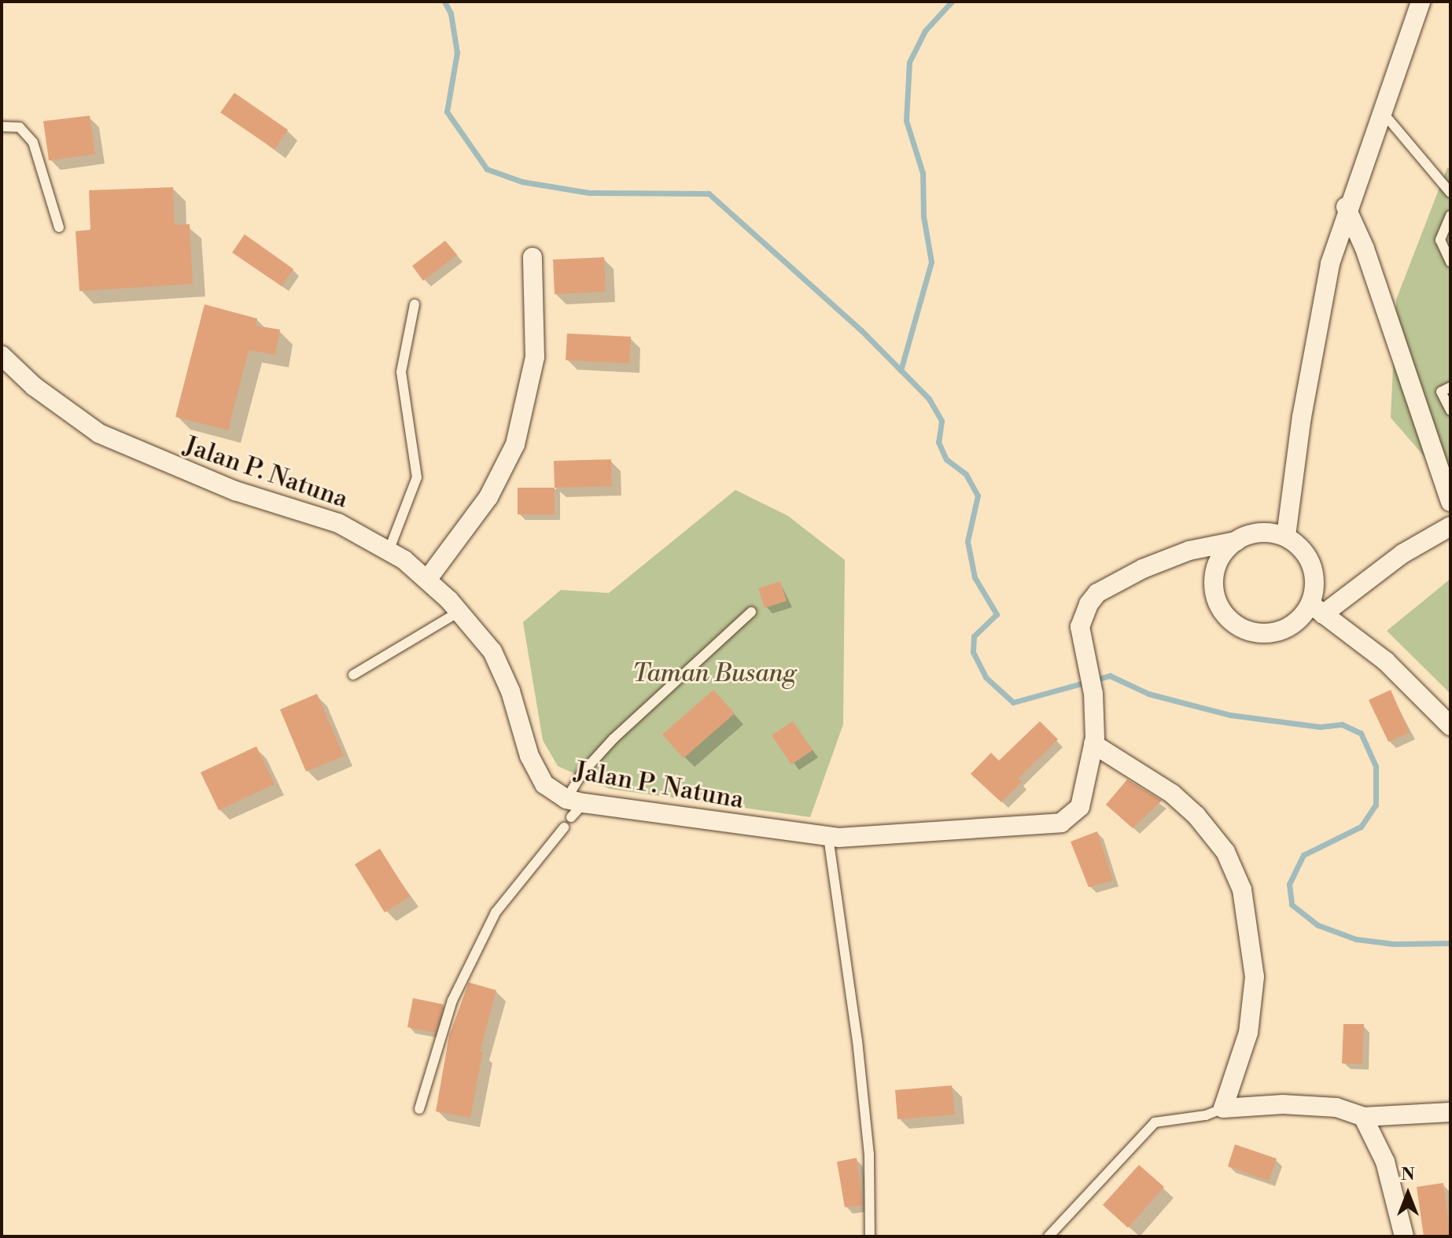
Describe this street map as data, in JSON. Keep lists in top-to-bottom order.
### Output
{
  "streets": {
    "street": ["Jalan P. Natuna"]
  },
  "parks": ["Taman Busang"],
  "north": "top"
}
